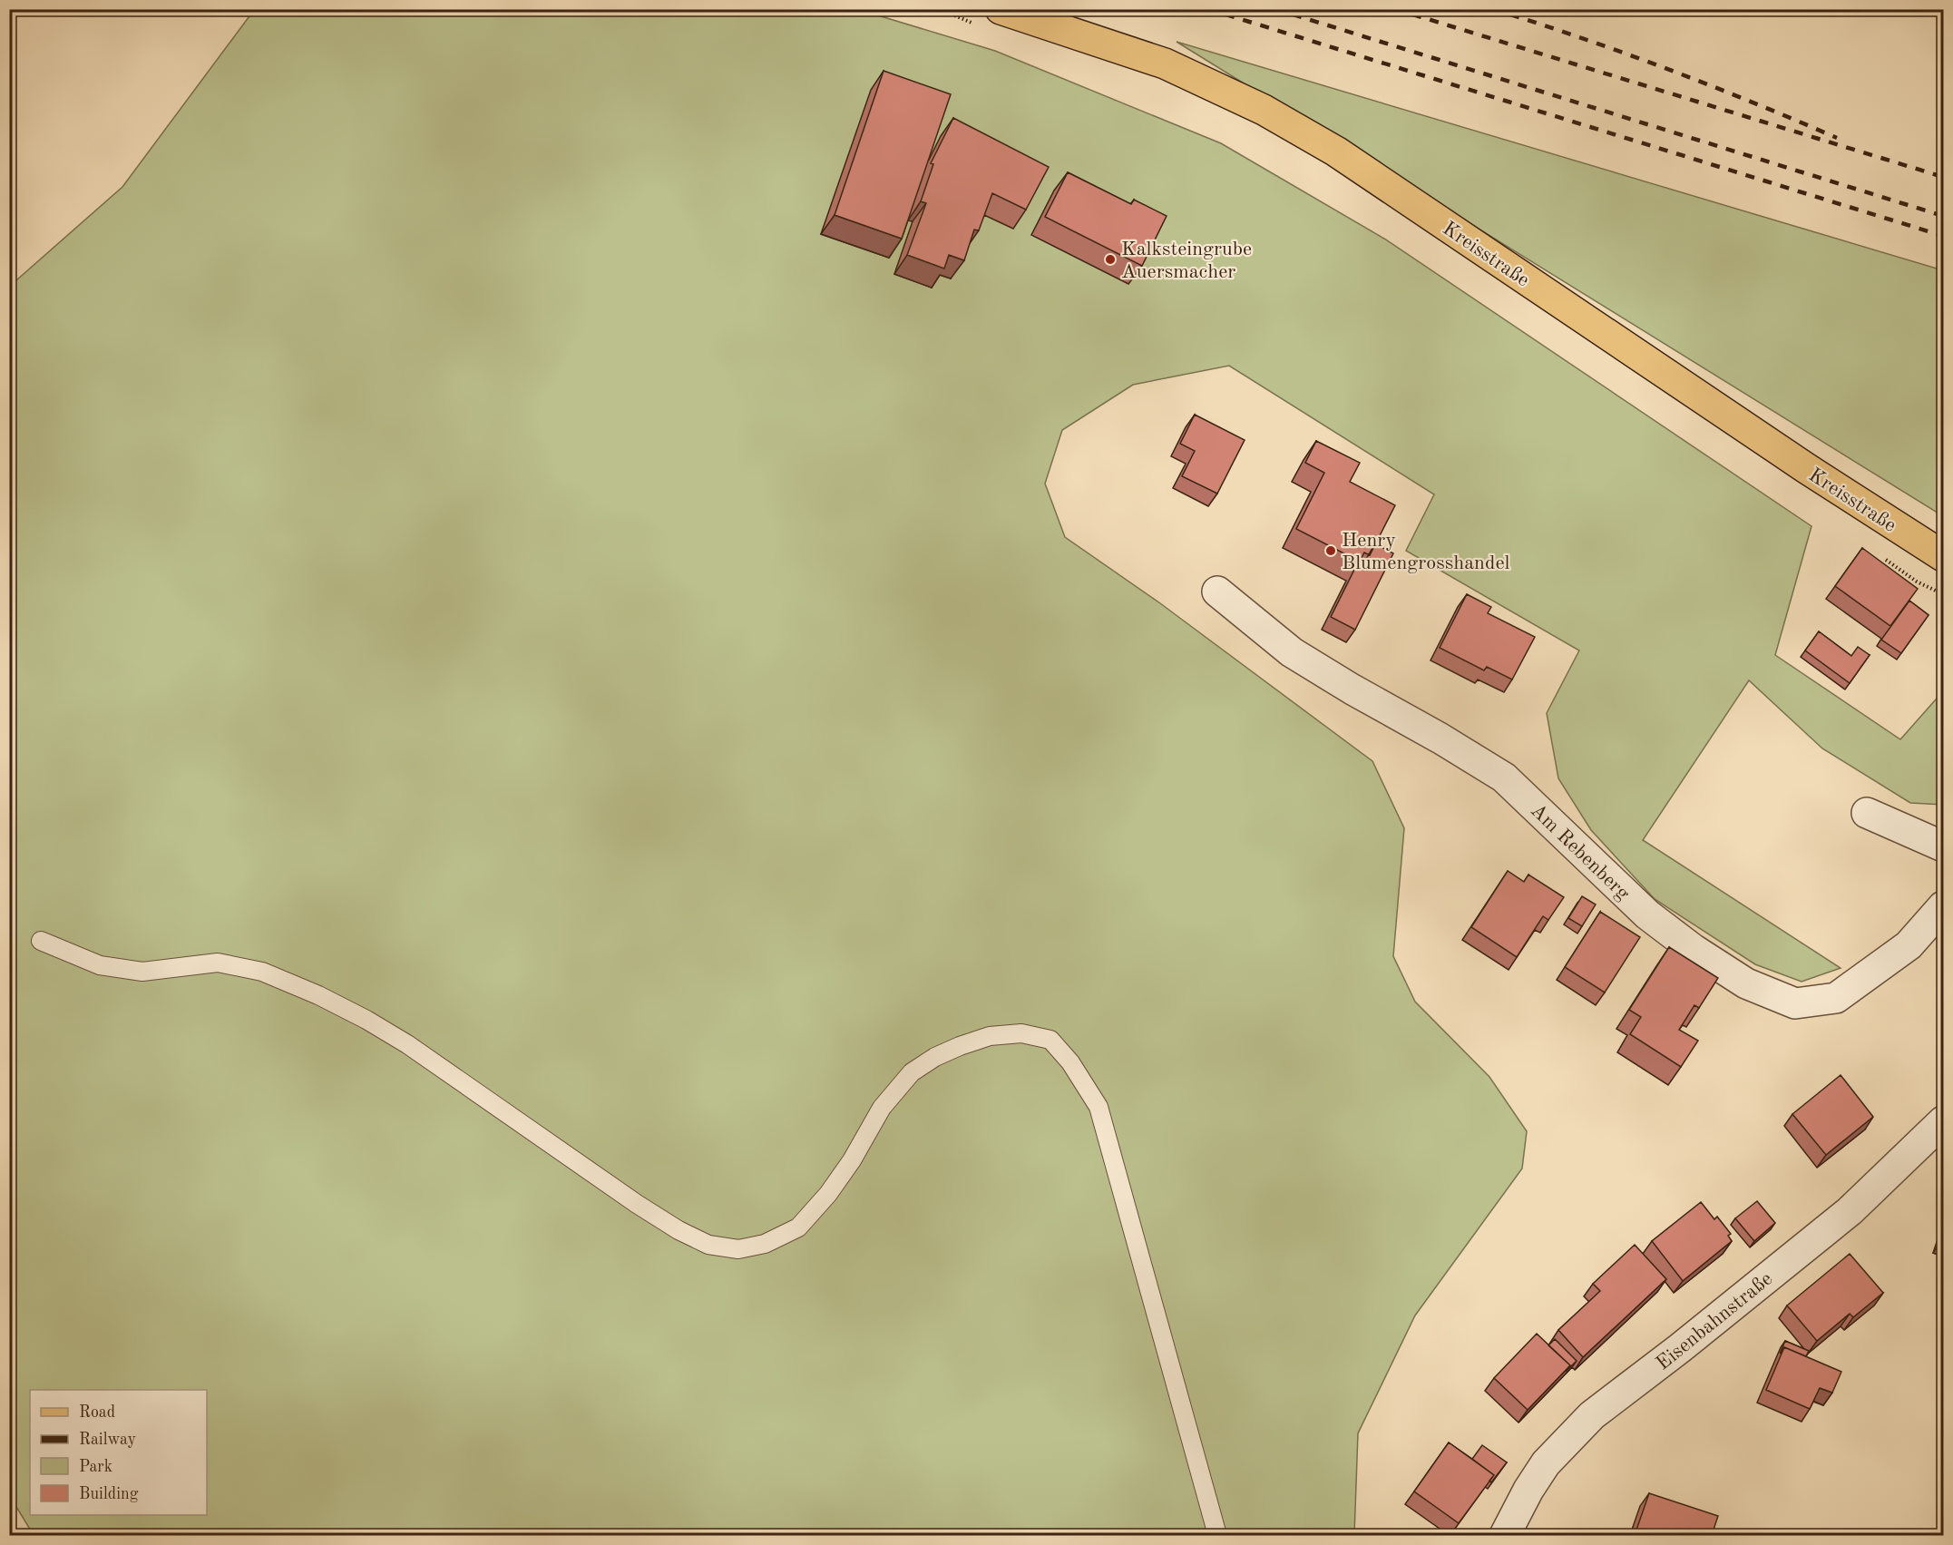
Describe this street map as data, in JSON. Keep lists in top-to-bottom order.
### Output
{
  "streets": {
    "main road": ["Kreisstraße"],
    "street": ["Am Rebenberg", "Eisenbahnstraße"]
  },
  "places": ["Kalksteingrube Auersmacher", "Henry Blumengrosshandel"],
  "legend": [
    "Road",
    "Railway",
    "Park",
    "Building"
  ]
}
